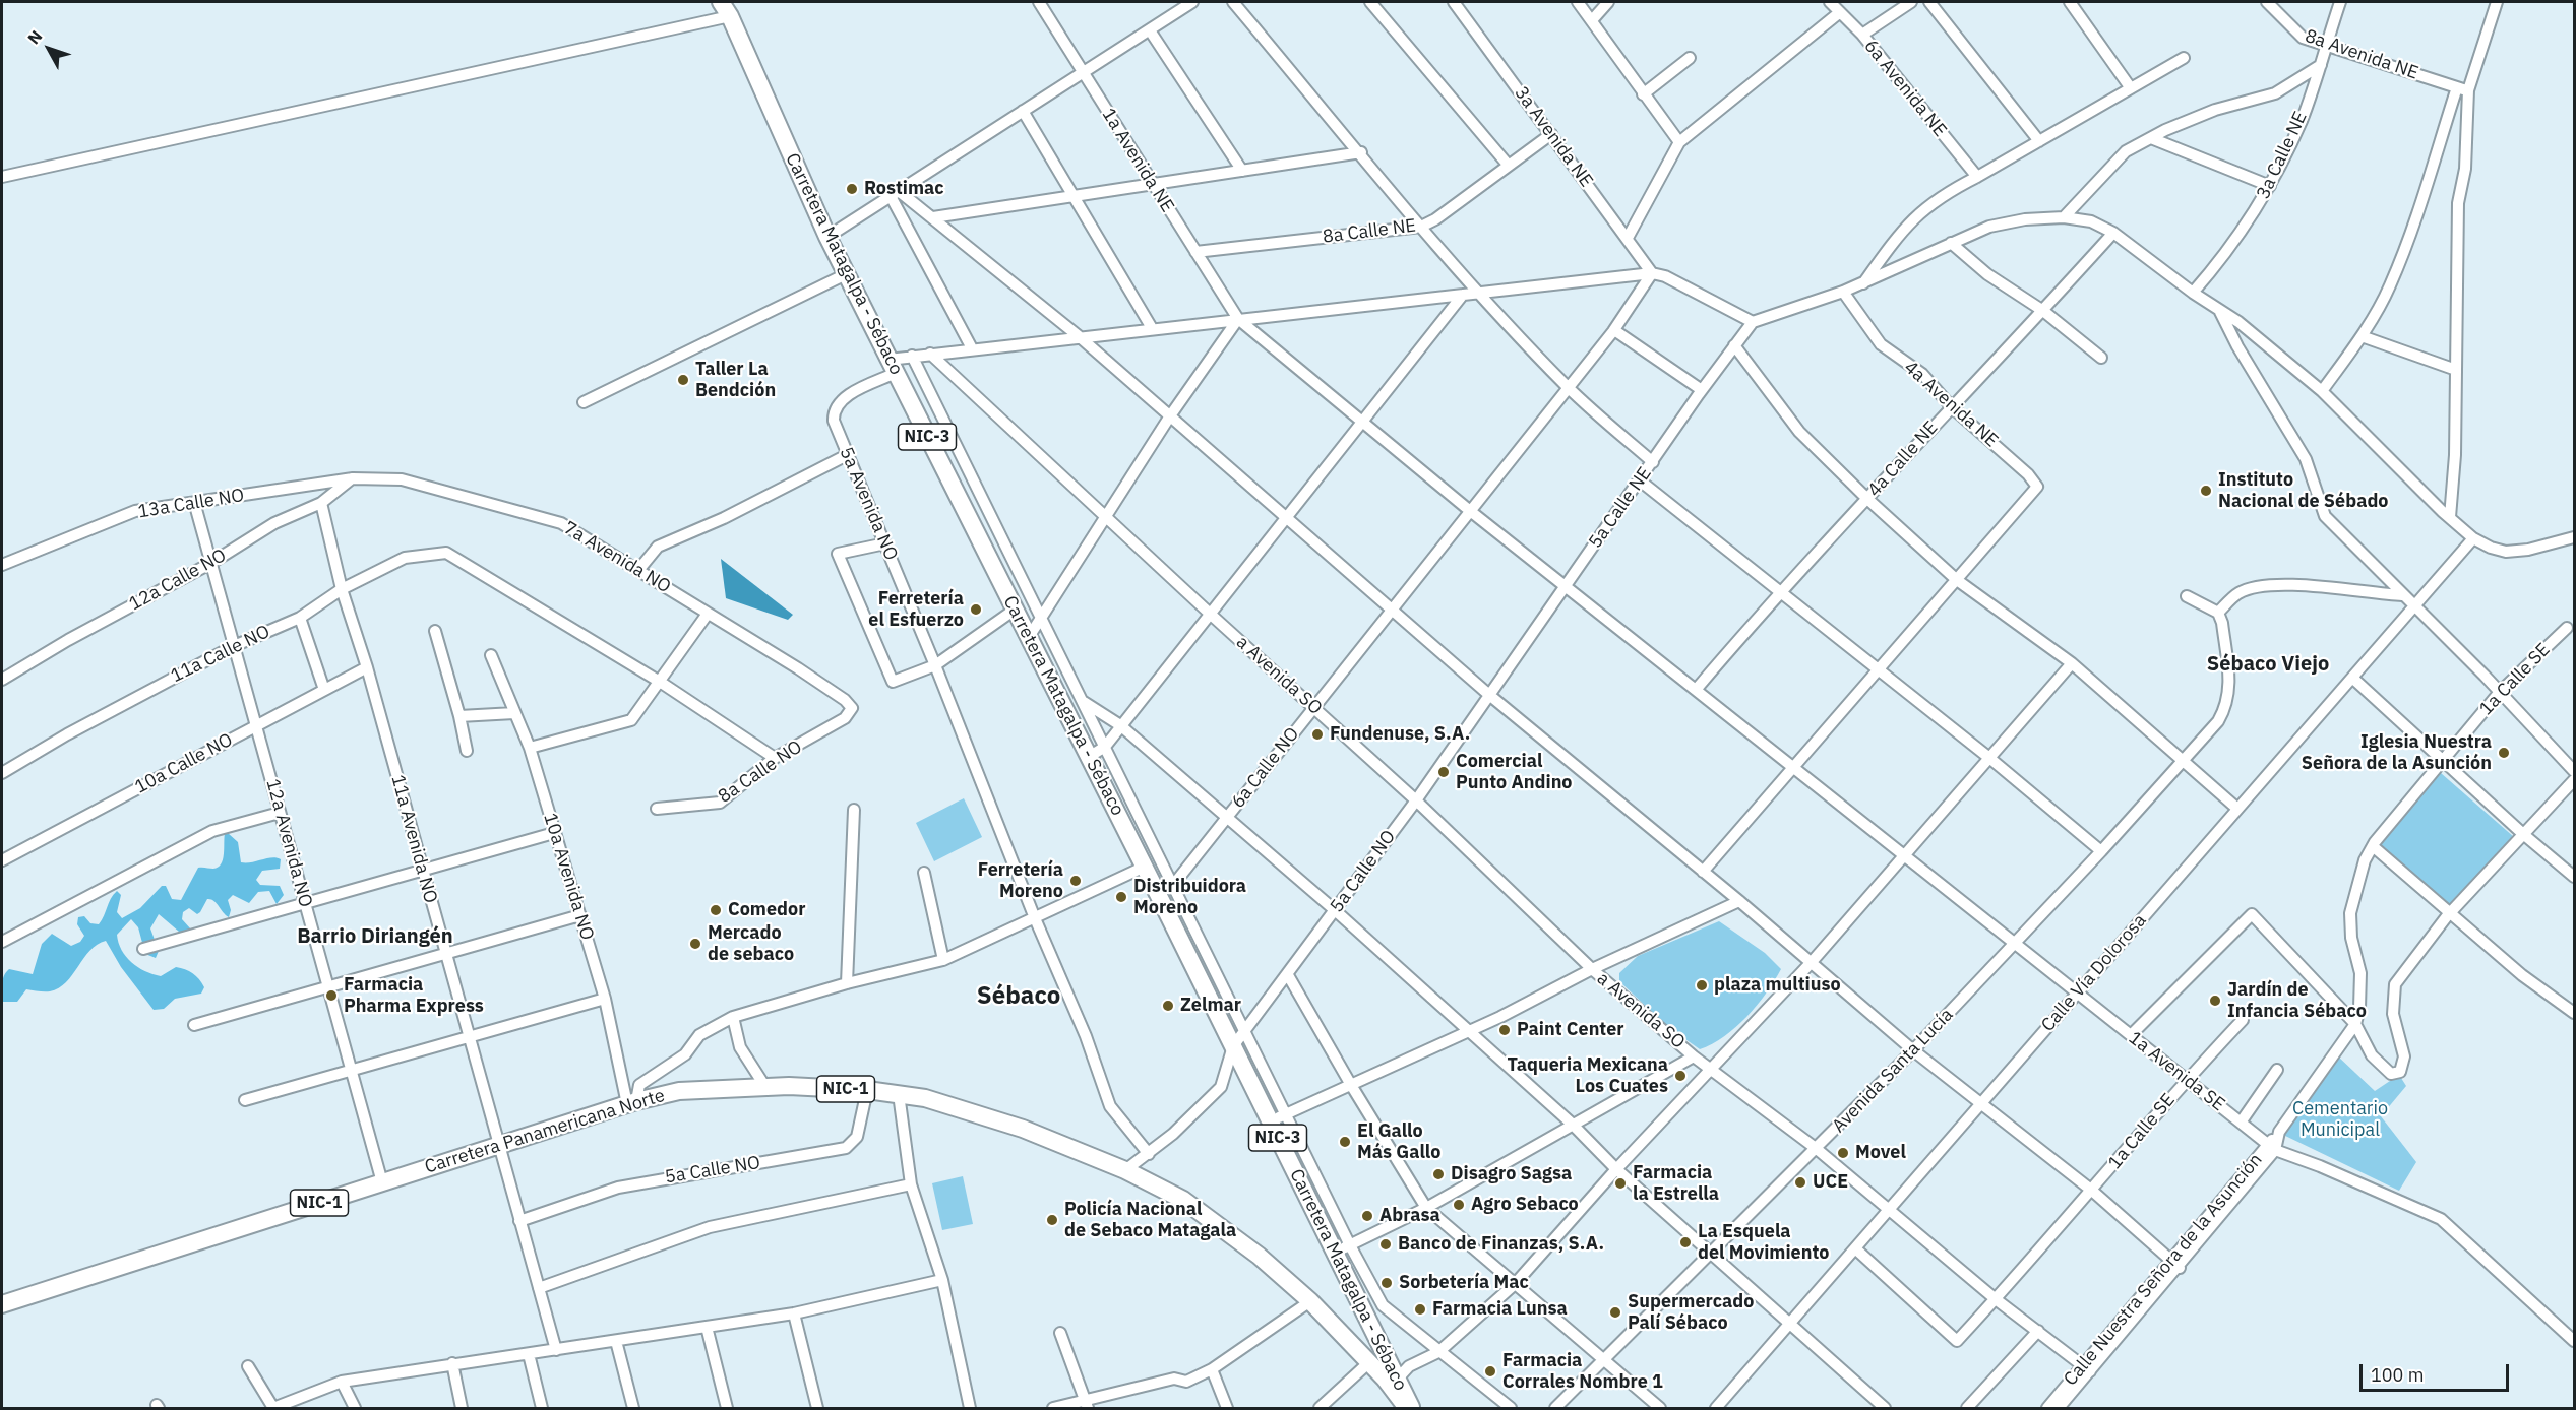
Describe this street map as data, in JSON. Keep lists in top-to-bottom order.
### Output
{
  "streets": {
    "main road": [
      "Carretera Matagalpa - Sébaco",
      "NIC-3",
      "NIC-1",
      "Carretera Panamericana Norte"
    ],
    "street": [
      "8a Avenida NE",
      "6a Avenida NE",
      "3a Avenida NE",
      "3a Calle NE",
      "1a Avenida NE",
      "8a Calle NE",
      "4a Avenida NE",
      "4a Calle NE",
      "13a Calle NO",
      "5a Avenida NO",
      "5a Calle NE",
      "7a Avenida NO",
      "12a Calle NO",
      "11a Calle NO",
      "a Avenida SO",
      "1a Calle SE",
      "10a Calle NO",
      "6a Calle NO",
      "8a Calle NO",
      "11a Avenida NO",
      "12a Avenida NO",
      "5a Calle NO",
      "10a Avenida NO",
      "Calle Vía Dolorosa",
      "Avenida Santa Lucía",
      "1a Avenida SE",
      "Calle Nuestra Señora de la Asunción"
    ]
  },
  "crossings": [
    ["8a Avenida NE", "3a Calle NE"],
    ["3a Avenida NE", "8a Calle NE"],
    ["3a Avenida NE", "6a Calle NO"],
    ["1a Avenida NE", "8a Calle NE"],
    ["1a Avenida NE", "4a Calle NE"],
    ["1a Avenida NE", "5a Calle NE"],
    ["1a Avenida NE", "6a Calle NO"],
    ["1a Avenida NE", "Avenida Santa Lucía"],
    ["Carretera Matagalpa - Sébaco", "5a Avenida NO"],
    ["Carretera Matagalpa - Sébaco", "6a Calle NO"],
    ["Carretera Matagalpa - Sébaco", "5a Calle NO"],
    ["Carretera Matagalpa - Sébaco", "Carretera Panamericana Norte"],
    ["4a Avenida NE", "4a Calle NE"],
    ["13a Calle NO", "7a Avenida NO"],
    ["13a Calle NO", "12a Calle NO"],
    ["13a Calle NO", "12a Avenida NO"],
    ["5a Avenida NO", "5a Calle NO"],
    ["5a Calle NE", "5a Calle NO"],
    ["7a Avenida NO", "12a Calle NO"],
    ["7a Avenida NO", "8a Calle NO"],
    ["12a Calle NO", "11a Avenida NO"],
    ["12a Calle NO", "12a Avenida NO"],
    ["11a Calle NO", "11a Avenida NO"],
    ["11a Calle NO", "12a Avenida NO"],
    ["a Avenida SO", "1a Calle SE"],
    ["a Avenida SO", "6a Calle NO"],
    ["a Avenida SO", "5a Calle NO"],
    ["a Avenida SO", "Calle Vía Dolorosa"],
    ["a Avenida SO", "Avenida Santa Lucía"],
    ["a Avenida SO", "Calle Nuestra Señora de la Asunción"],
    ["1a Calle SE", "Calle Vía Dolorosa"],
    ["1a Calle SE", "1a Avenida SE"],
    ["1a Calle SE", "Calle Nuestra Señora de la Asunción"],
    ["10a Calle NO", "11a Avenida NO"],
    ["10a Calle NO", "12a Avenida NO"],
    ["11a Avenida NO", "5a Calle NO"],
    ["11a Avenida NO", "Carretera Panamericana Norte"],
    ["12a Avenida NO", "Carretera Panamericana Norte"],
    ["5a Calle NO", "Carretera Panamericana Norte"],
    ["10a Avenida NO", "Carretera Panamericana Norte"],
    ["Calle Vía Dolorosa", "1a Avenida SE"],
    ["1a Avenida SE", "Calle Nuestra Señora de la Asunción"]
  ],
  "districts": ["Sébaco Viejo", "Barrio Diriangén", "Sébaco"],
  "parks": ["Cementario Municipal"],
  "places": [
    "Rostimac",
    "Taller La Bendción",
    "Instituto Nacional de Sébado",
    "Ferretería el Esfuerzo",
    "Fundenuse, S.A.",
    "Iglesia Nuestra Señora de la Asunción",
    "Comercial Punto Andino",
    "Ferretería Moreno",
    "Distribuidora Moreno",
    "Comedor",
    "Mercado de sebaco",
    "plaza multiuso",
    "Farmacia Pharma Express",
    "Jardín de Infancia Sébaco",
    "Zelmar",
    "Paint Center",
    "Taqueria Mexicana Los Cuates",
    "El Gallo Más Gallo",
    "Movel",
    "Disagro Sagsa",
    "UCE",
    "Farmacia la Estrella",
    "Agro Sebaco",
    "Abrasa",
    "Policía Nacional de Sebaco Matagala",
    "La Esquela del Movimiento",
    "Banco de Finanzas, S.A.",
    "Sorbetería Mac",
    "Farmacia Lunsa",
    "Supermercado Palí Sébaco",
    "Farmacia Corrales Nombre 1"
  ],
  "scale_bar": "100 m",
  "north": "top left"
}
